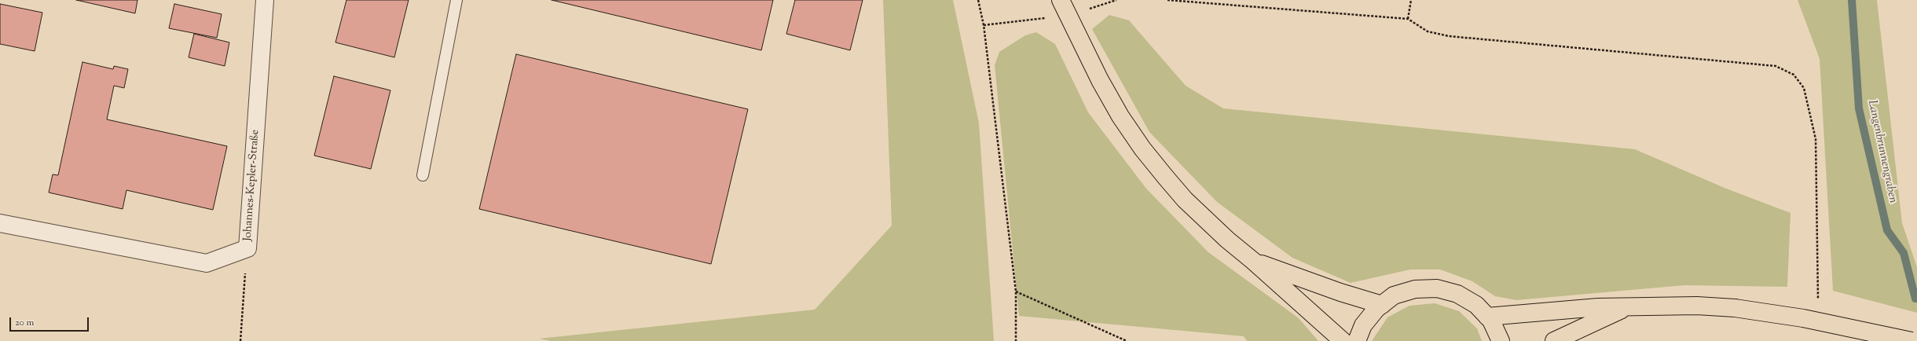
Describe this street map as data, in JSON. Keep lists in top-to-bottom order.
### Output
{
  "streets": {
    "street": ["Johannes-Kepler-Straße"]
  },
  "water": ["Langenbrunnengraben"],
  "scale_bar": "20 m"
}
